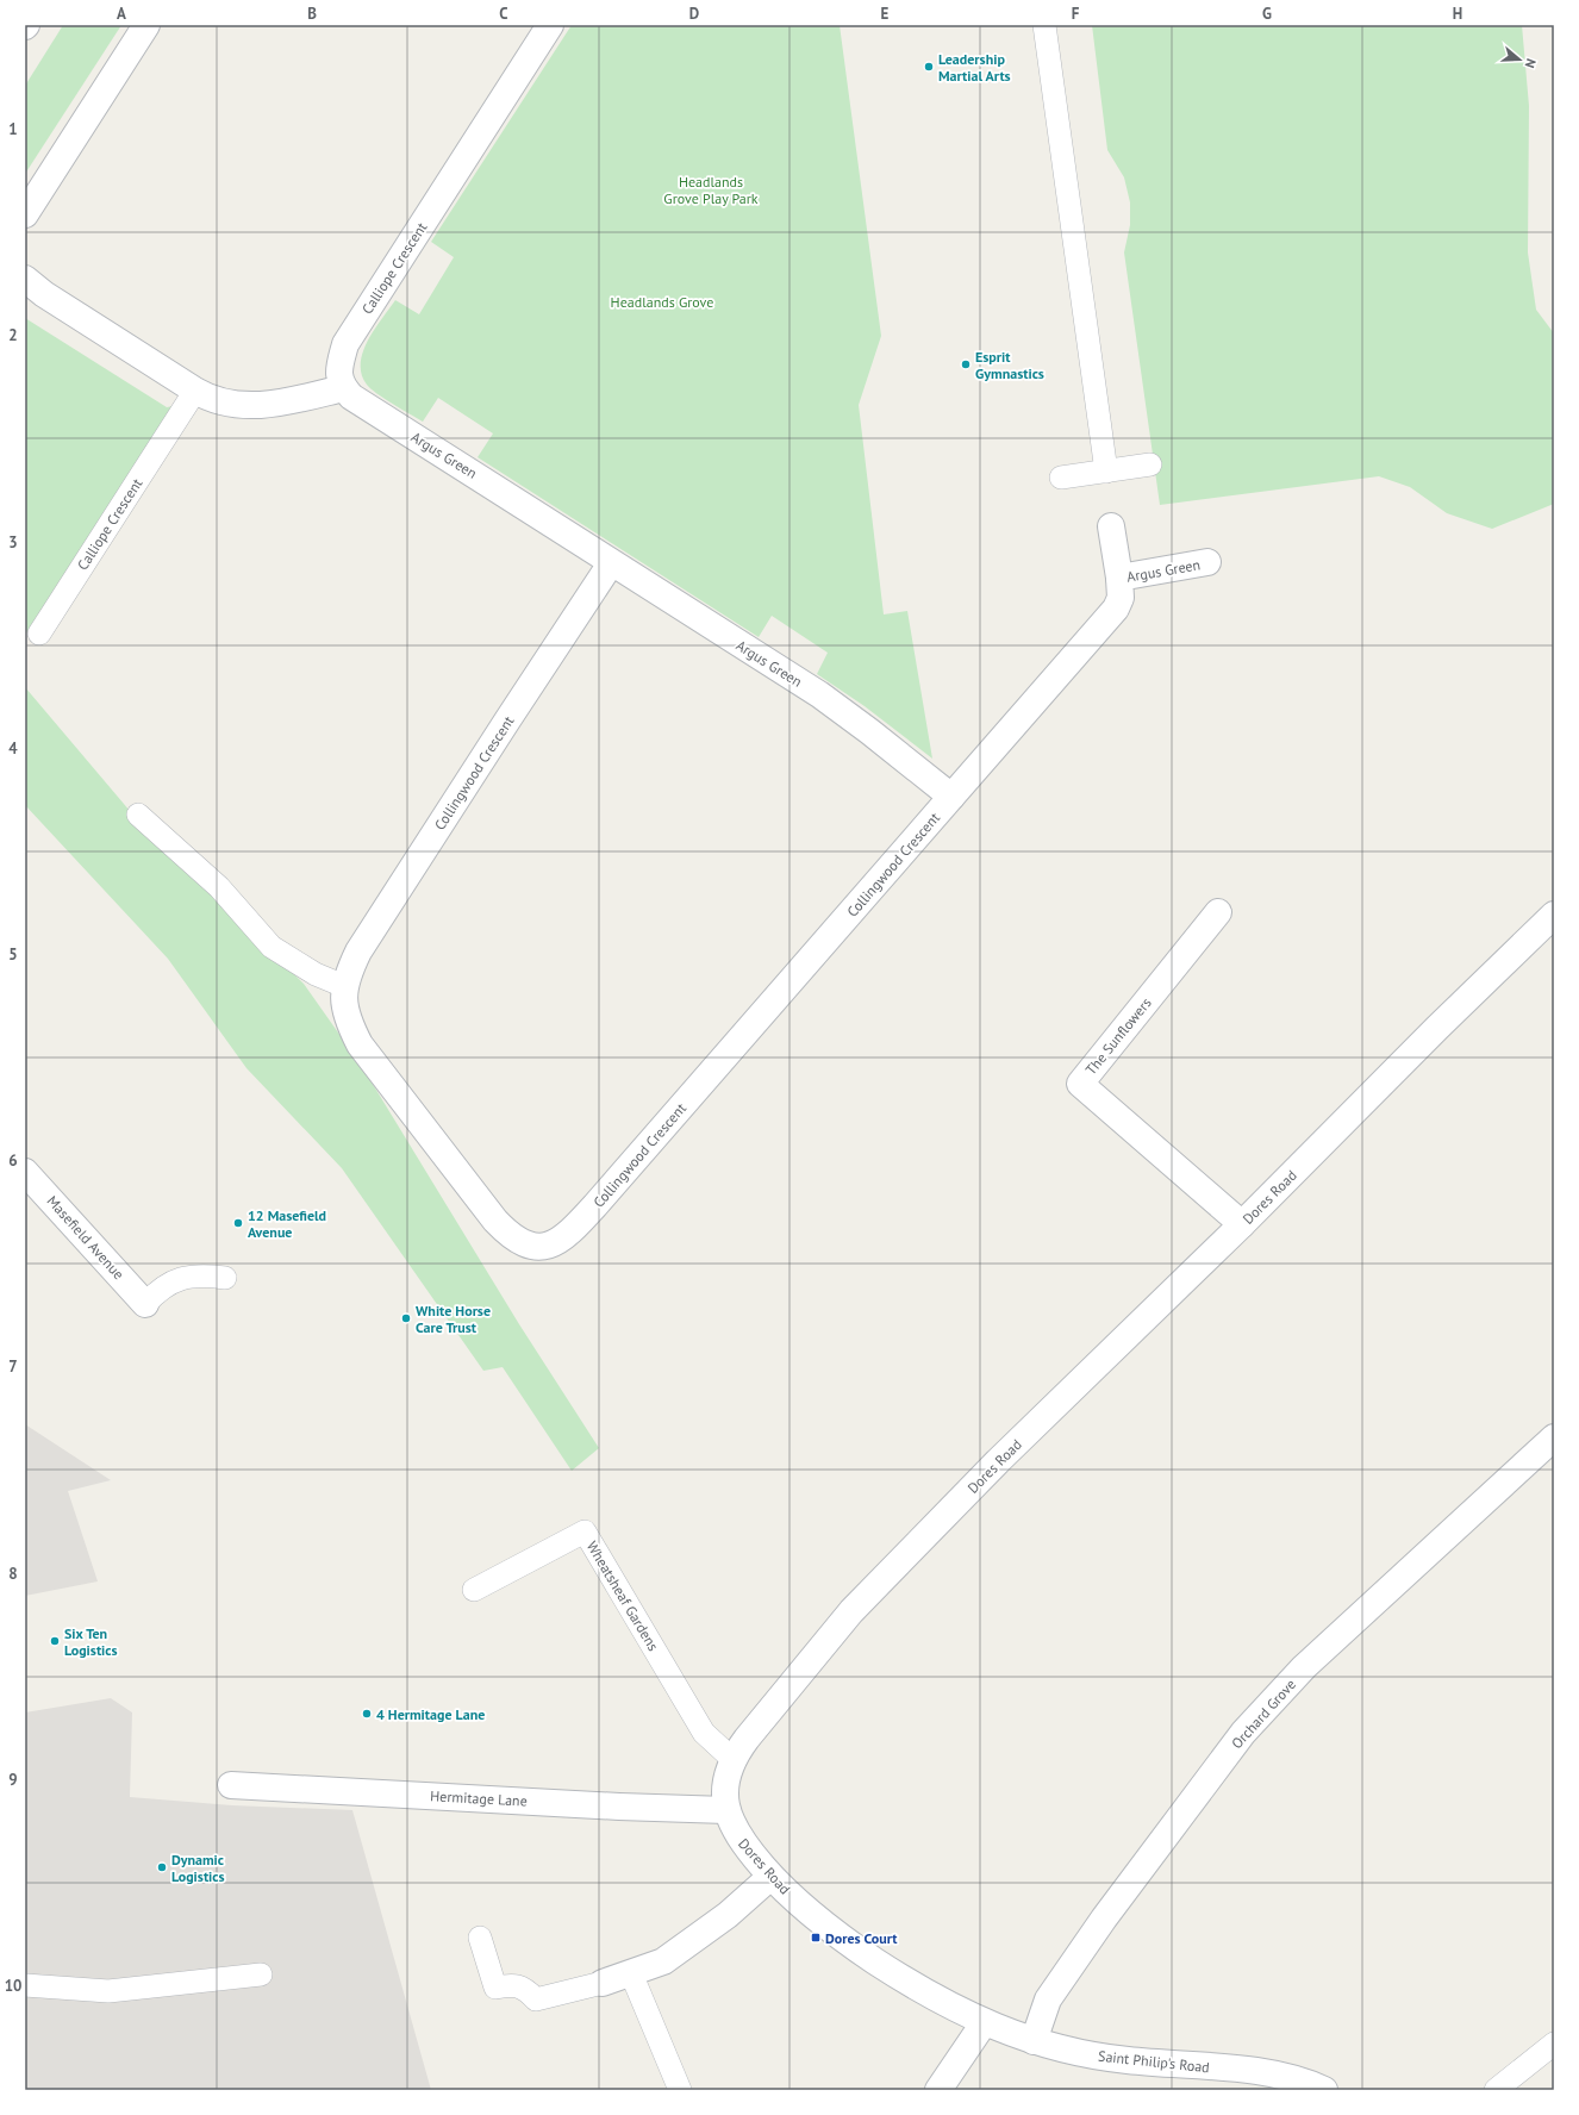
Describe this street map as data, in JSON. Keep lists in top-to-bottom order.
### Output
{
  "streets": {
    "street": [
      "Calliope Crescent",
      "Argus Green",
      "Collingwood Crescent",
      "The Sunflowers",
      "Dores Road",
      "Masefield Avenue",
      "Orchard Grove",
      "Hermitage Lane",
      "Saint Philip's Road"
    ],
    "lane": ["Wheatsheaf Gardens"]
  },
  "crossings": [
    ["Calliope Crescent", "Argus Green"],
    ["Argus Green", "Collingwood Crescent"],
    ["The Sunflowers", "Dores Road"],
    ["Dores Road", "Wheatsheaf Gardens"],
    ["Dores Road", "Hermitage Lane"],
    ["Dores Road", "Saint Philip's Road"],
    ["Orchard Grove", "Saint Philip's Road"]
  ],
  "parks": ["Headlands Grove Play Park", "Headlands Grove"],
  "places": {
    "other": [
      "Leadership Martial Arts",
      "Esprit Gymnastics",
      "12 Masefield Avenue",
      "White Horse Care Trust",
      "Six Ten Logistics",
      "4 Hermitage Lane",
      "Dynamic Logistics"
    ],
    "transit": ["Dores Court"]
  },
  "north": "right",
  "grid": {
    "columns": [
      "A",
      "B",
      "C",
      "D",
      "E",
      "F",
      "G",
      "H"
    ],
    "rows": [
      "1",
      "2",
      "3",
      "4",
      "5",
      "6",
      "7",
      "8",
      "9",
      "10"
    ]
  }
}
